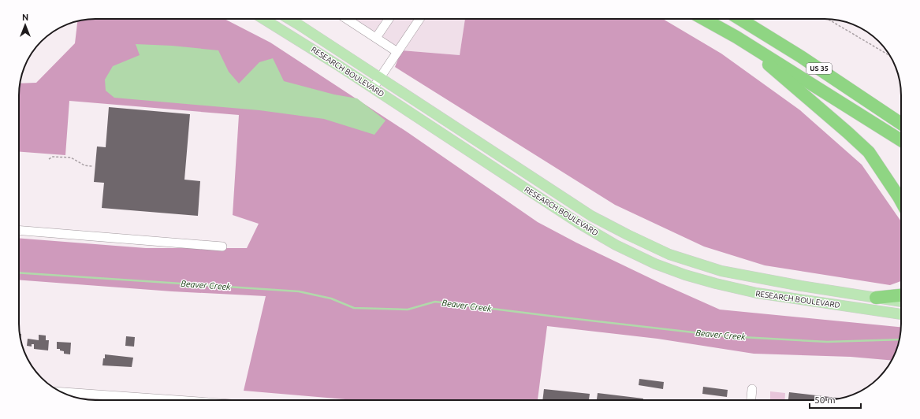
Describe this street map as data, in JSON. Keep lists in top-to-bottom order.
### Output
{
  "streets": {
    "highway": ["US 35"],
    "main road": ["RESEARCH BOULEVARD"]
  },
  "water": ["Beaver Creek"],
  "scale_bar": "50 m",
  "north": "top"
}
